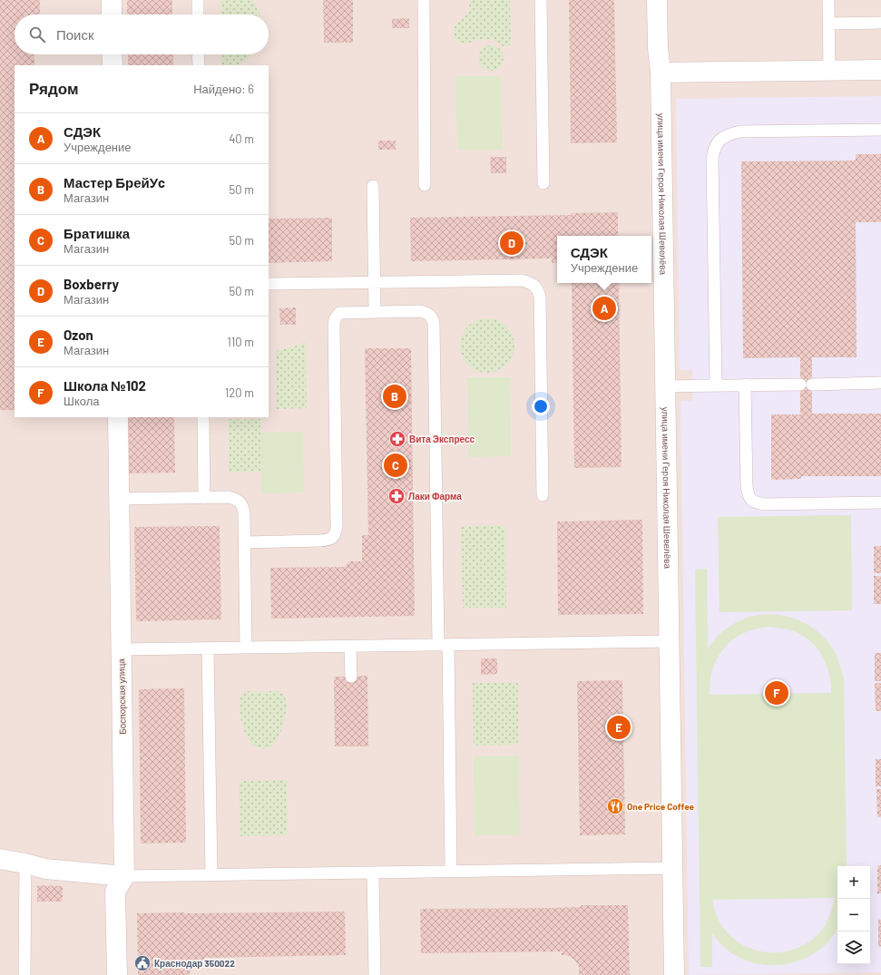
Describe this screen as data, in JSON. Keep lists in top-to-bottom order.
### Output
{
  "streets": {
    "street": ["улица имени Героя Николая Шевелёва", "Боспорская улица"]
  },
  "places": {
    "pharmacy": ["Вита Экспресс", "Лаки Фарма"],
    "restaurant": ["One Price Coffee"],
    "public building": ["Краснодар 350022"]
  },
  "page": {
    "search": "Поиск",
    "heading": ["Рядом", "Найдено: 6"],
    "list": [
      {
        "mark": "A",
        "name": "СДЭК",
        "note": "Учреждение",
        "value": "40 m"
      },
      {
        "mark": "B",
        "name": "Мастер БрейУc",
        "note": "Магазин",
        "value": "50 m"
      },
      {
        "mark": "C",
        "name": "Братишка",
        "note": "Магазин",
        "value": "50 m"
      },
      {
        "mark": "D",
        "name": "Boxberry",
        "note": "Магазин",
        "value": "50 m"
      },
      {
        "mark": "E",
        "name": "Ozon",
        "note": "Магазин",
        "value": "110 m"
      },
      {
        "mark": "F",
        "name": "Школа №102",
        "note": "Школа",
        "value": "120 m"
      }
    ],
    "pins": [
      "D",
      "A",
      "B",
      "C",
      "F",
      "E"
    ],
    "popup": ["СДЭК", "Учреждение"],
    "map_buttons": ["+", "−"]
  }
}
